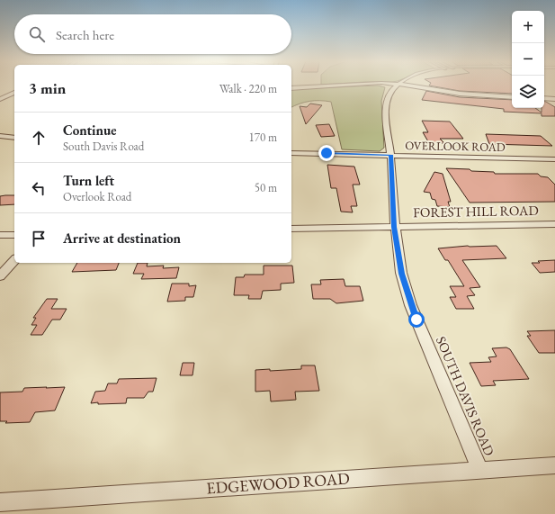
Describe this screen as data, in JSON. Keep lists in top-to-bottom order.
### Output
{
  "streets": {
    "street": [
      "OVERLOOK ROAD",
      "FOREST HILL ROAD",
      "SOUTH DAVIS ROAD",
      "EDGEWOOD ROAD"
    ]
  },
  "crossings": [
    ["OVERLOOK ROAD", "SOUTH DAVIS ROAD"],
    ["FOREST HILL ROAD", "SOUTH DAVIS ROAD"],
    ["SOUTH DAVIS ROAD", "EDGEWOOD ROAD"]
  ],
  "page": {
    "map_buttons": ["+", "−"],
    "search": "Search here",
    "heading": ["3 min", "Walk · 220 m"],
    "list": [
      ["Continue", "South Davis Road", "170 m"],
      ["Turn left", "Overlook Road", "50 m"],
      "Arrive at destination"
    ]
  }
}
